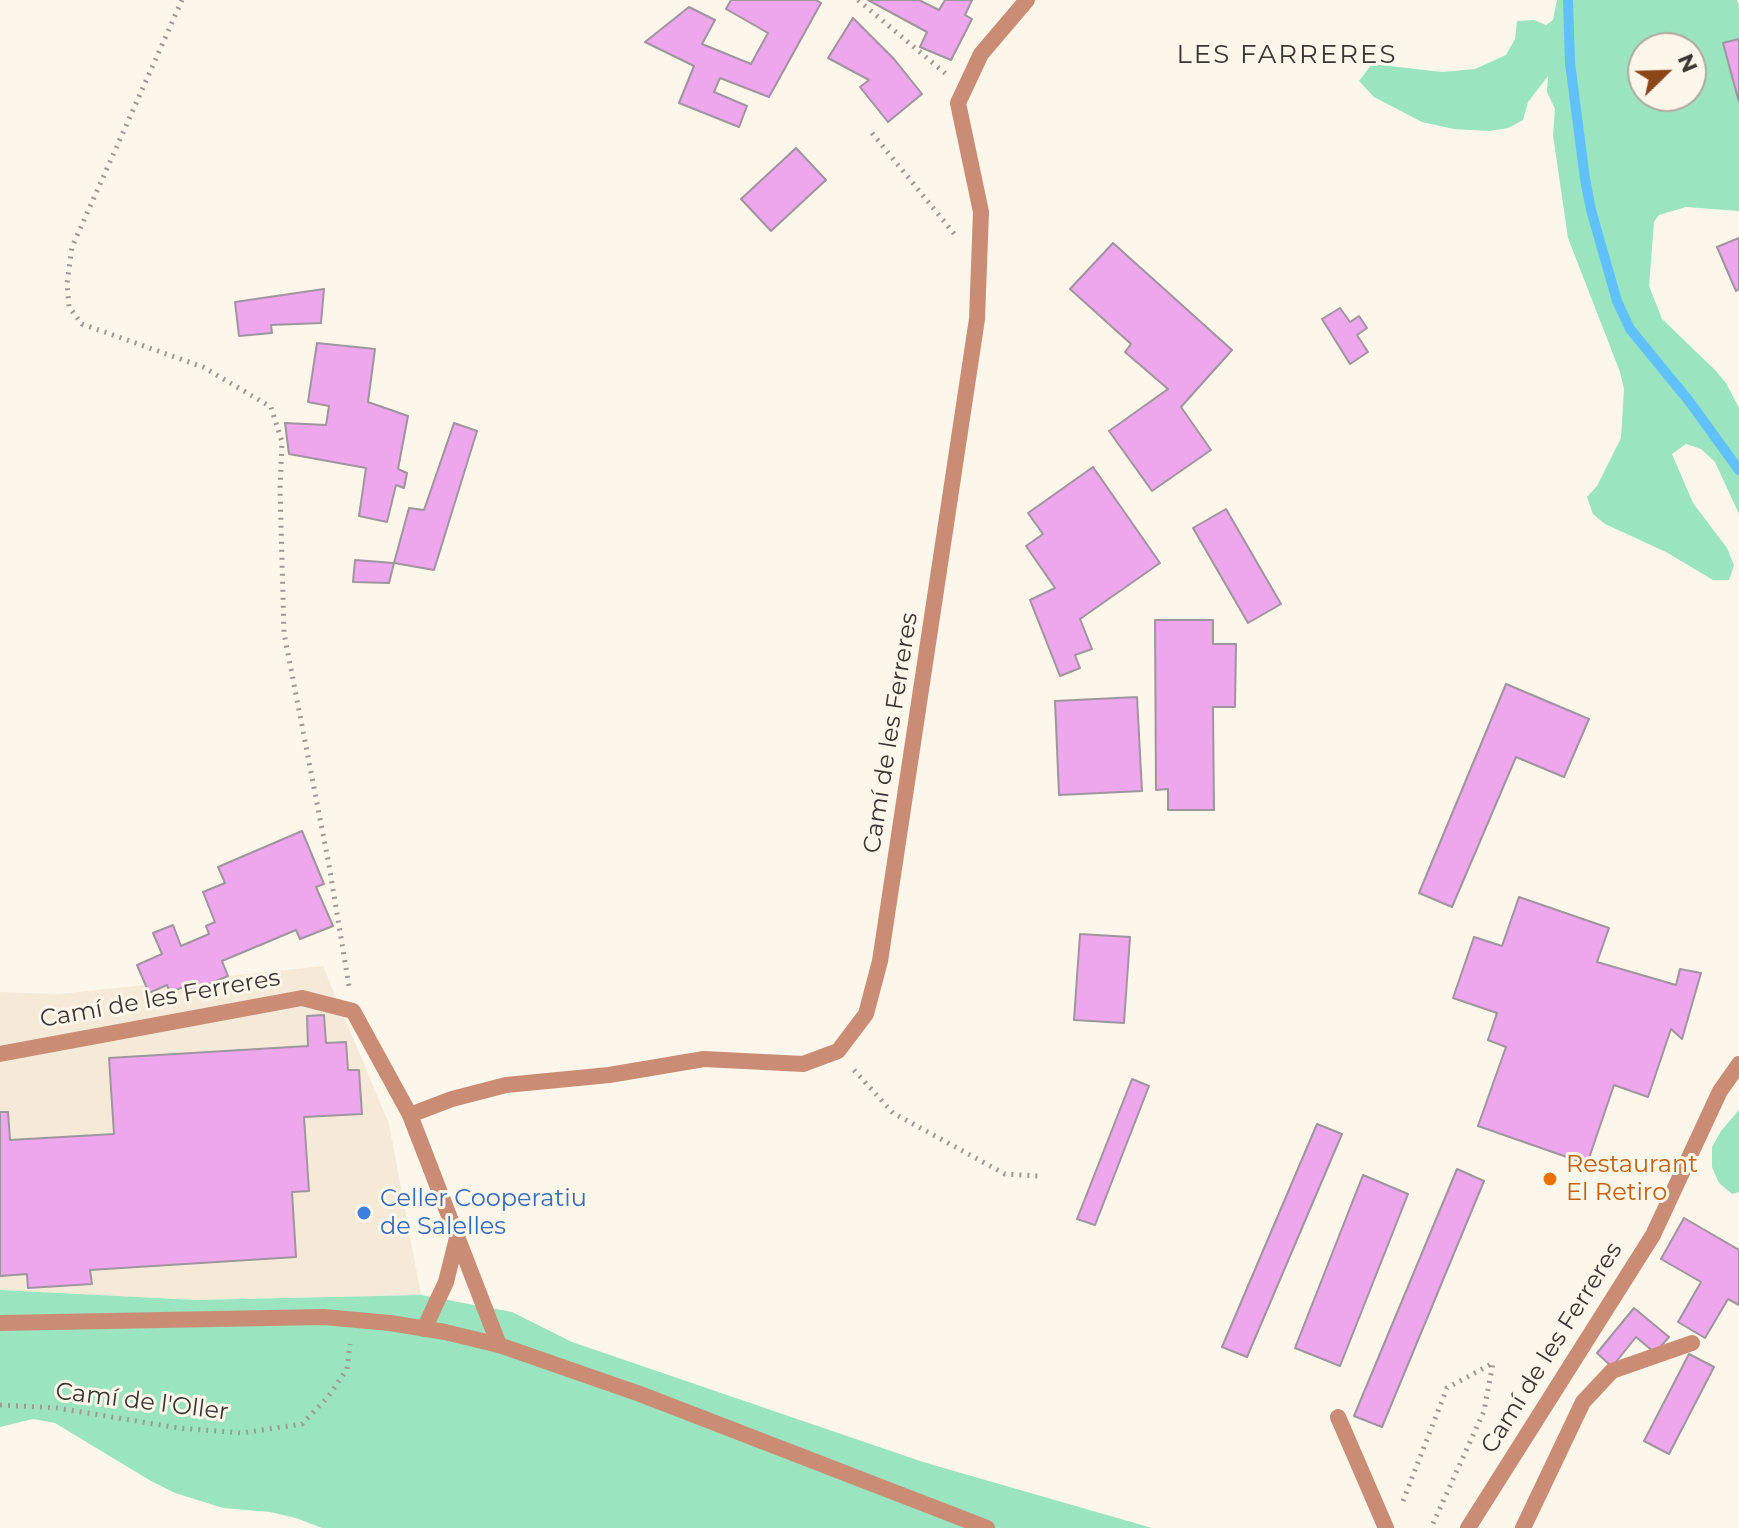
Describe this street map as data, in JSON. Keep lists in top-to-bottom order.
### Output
{
  "streets": {
    "street": ["Camí de les Ferreres"],
    "path": ["Camí de l'Oller"]
  },
  "districts": ["LES FARRERES"],
  "places": ["Restaurant El Retiro", "Celler Cooperatiu de Salelles"],
  "north": "top right"
}
